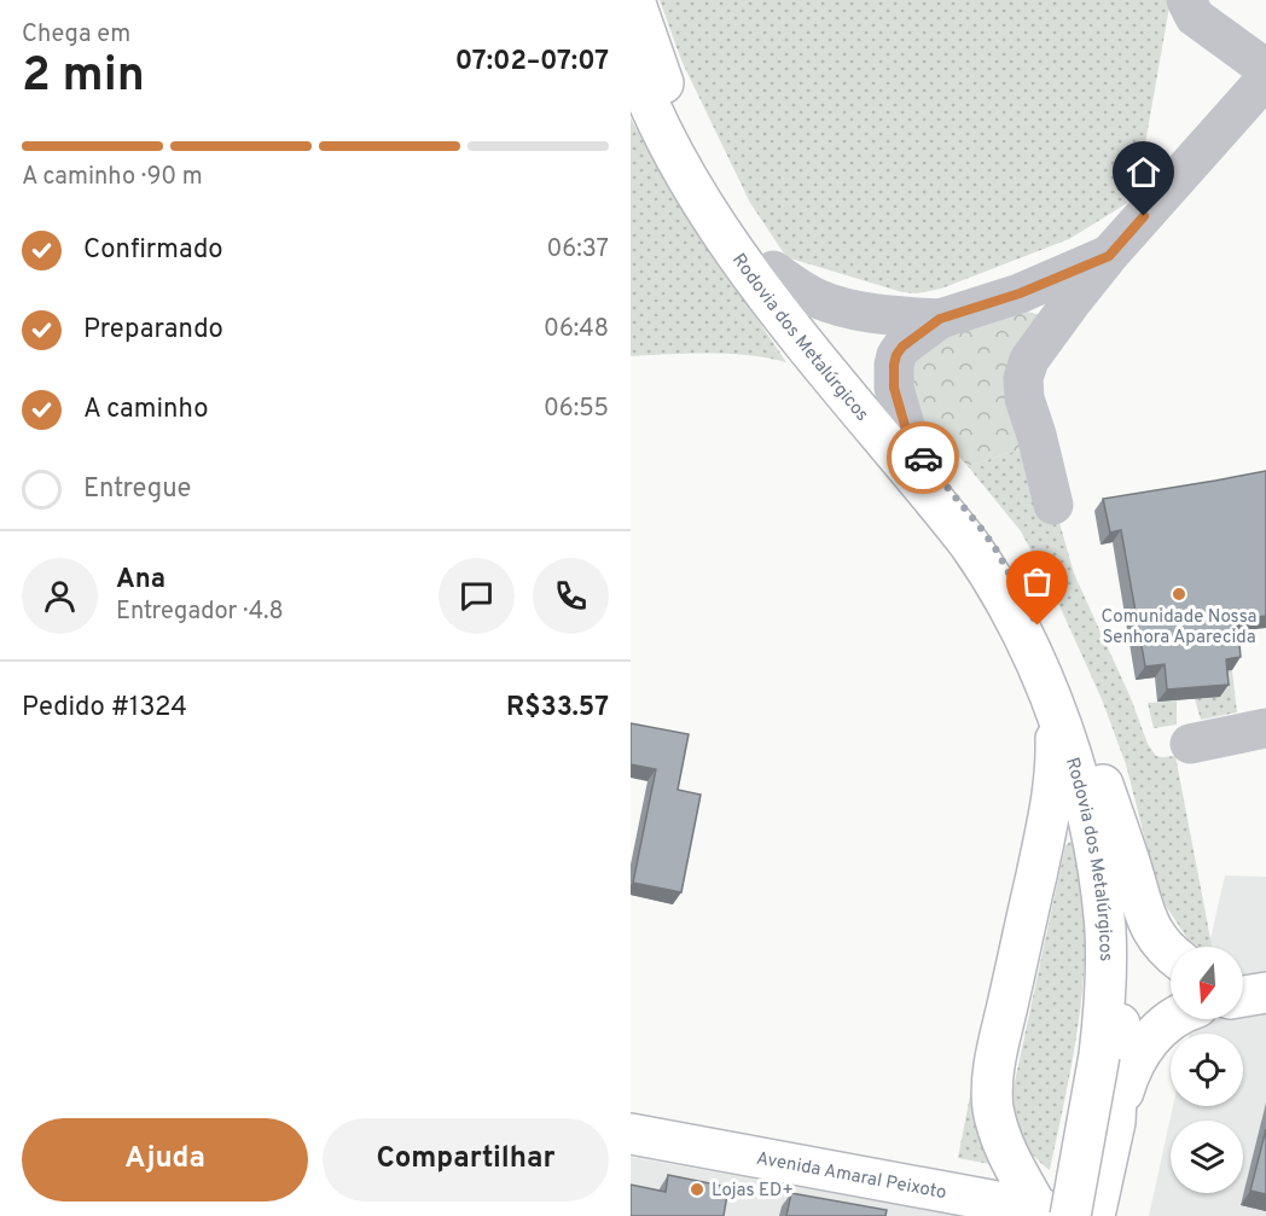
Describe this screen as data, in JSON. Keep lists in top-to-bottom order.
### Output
{
  "streets": {
    "main road": ["Rodovia dos Metalúrgicos", "Avenida Amaral Peixoto"]
  },
  "places": ["Comunidade Nossa Senhora Aparecida", "Lojas ED+"],
  "north": "bottom",
  "page": {
    "heading": ["2 min", "Chega em", "07:02–07:07"],
    "panel": [
      "Ana",
      "Entregador · 4.8",
      "Pedido #1324",
      "R$33.57"
    ],
    "bar": "A caminho · 90 m",
    "list": [
      ["Confirmado", "06:37"],
      ["Preparando", "06:48"],
      ["A caminho", "06:55"],
      "Entregue"
    ],
    "buttons": ["Ajuda", "Compartilhar"]
  }
}
